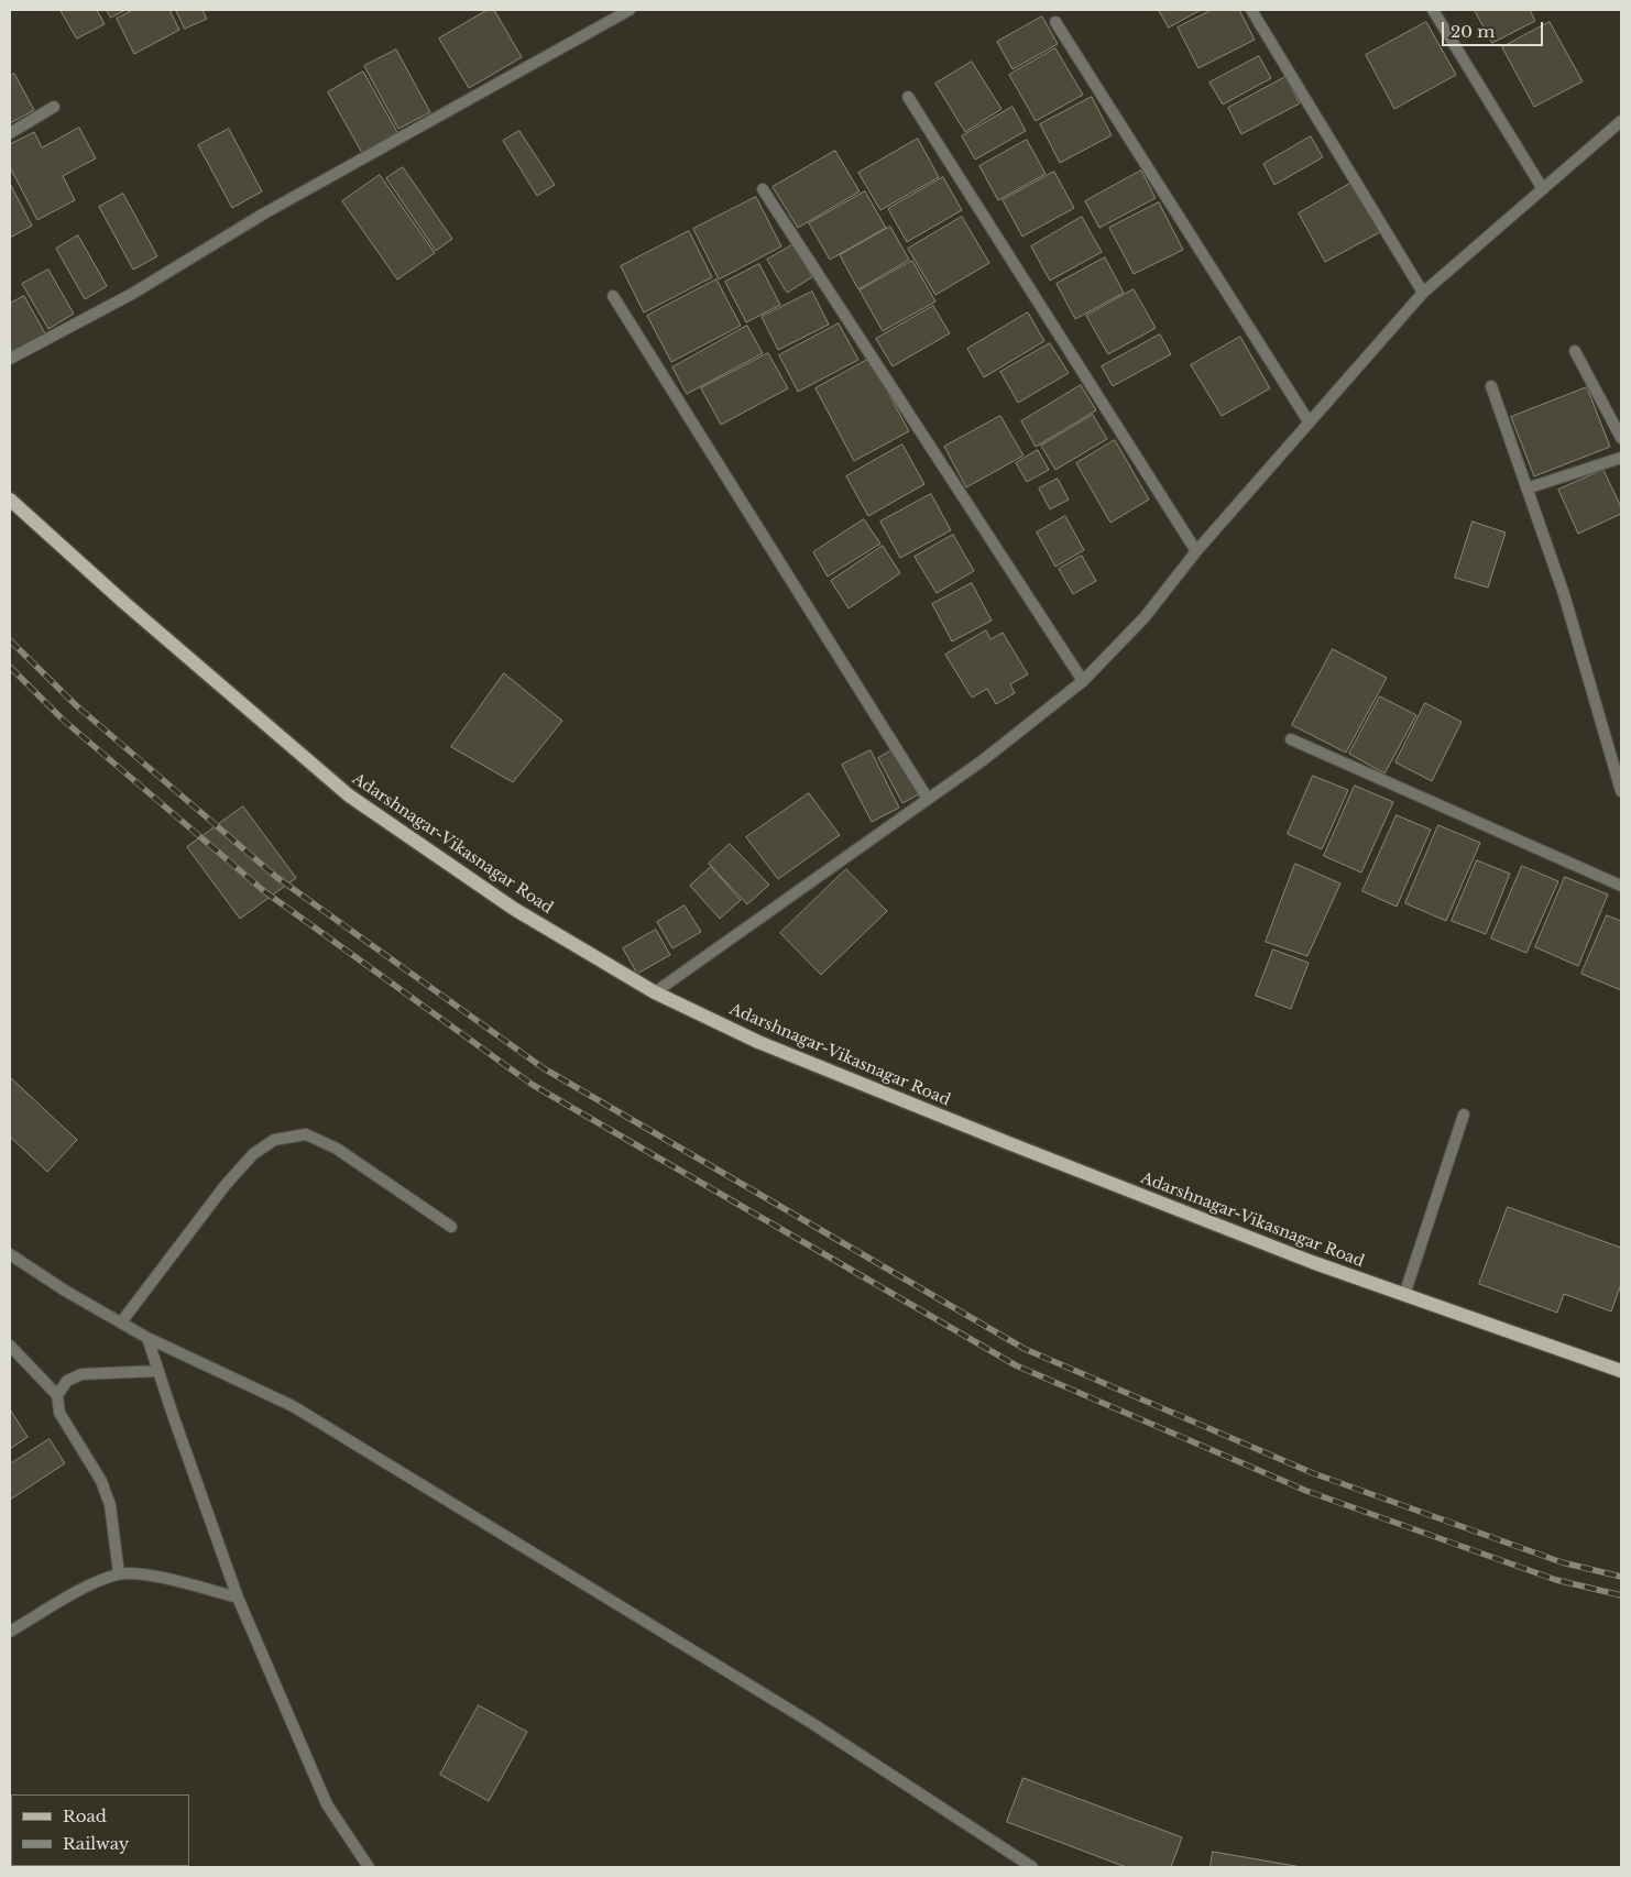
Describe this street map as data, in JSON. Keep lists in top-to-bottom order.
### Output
{
  "streets": {
    "main road": ["Adarshnagar-Vikasnagar Road"]
  },
  "legend": ["Road", "Railway"],
  "scale_bar": "20 m"
}
